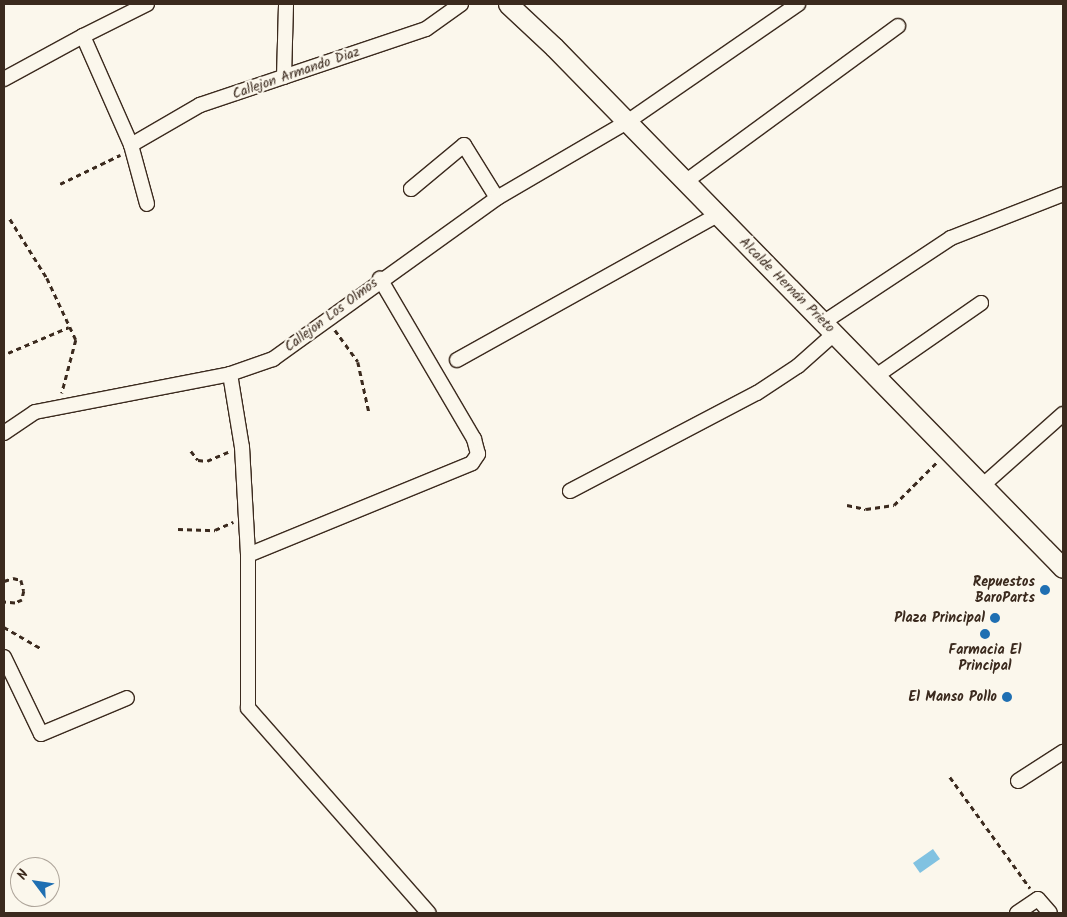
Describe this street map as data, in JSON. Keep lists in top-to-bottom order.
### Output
{
  "streets": {
    "main road": ["Alcalde Hernán Prieto"],
    "street": ["Callejon Armando Diaz", "Callejon Los Olmos"]
  },
  "crossings": [
    ["Alcalde Hernán Prieto", "Callejon Los Olmos"]
  ],
  "places": [
    "Repuestos BaroParts",
    "Plaza Principal",
    "Farmacia El Principal",
    "El Manso Pollo"
  ],
  "north": "top left"
}
